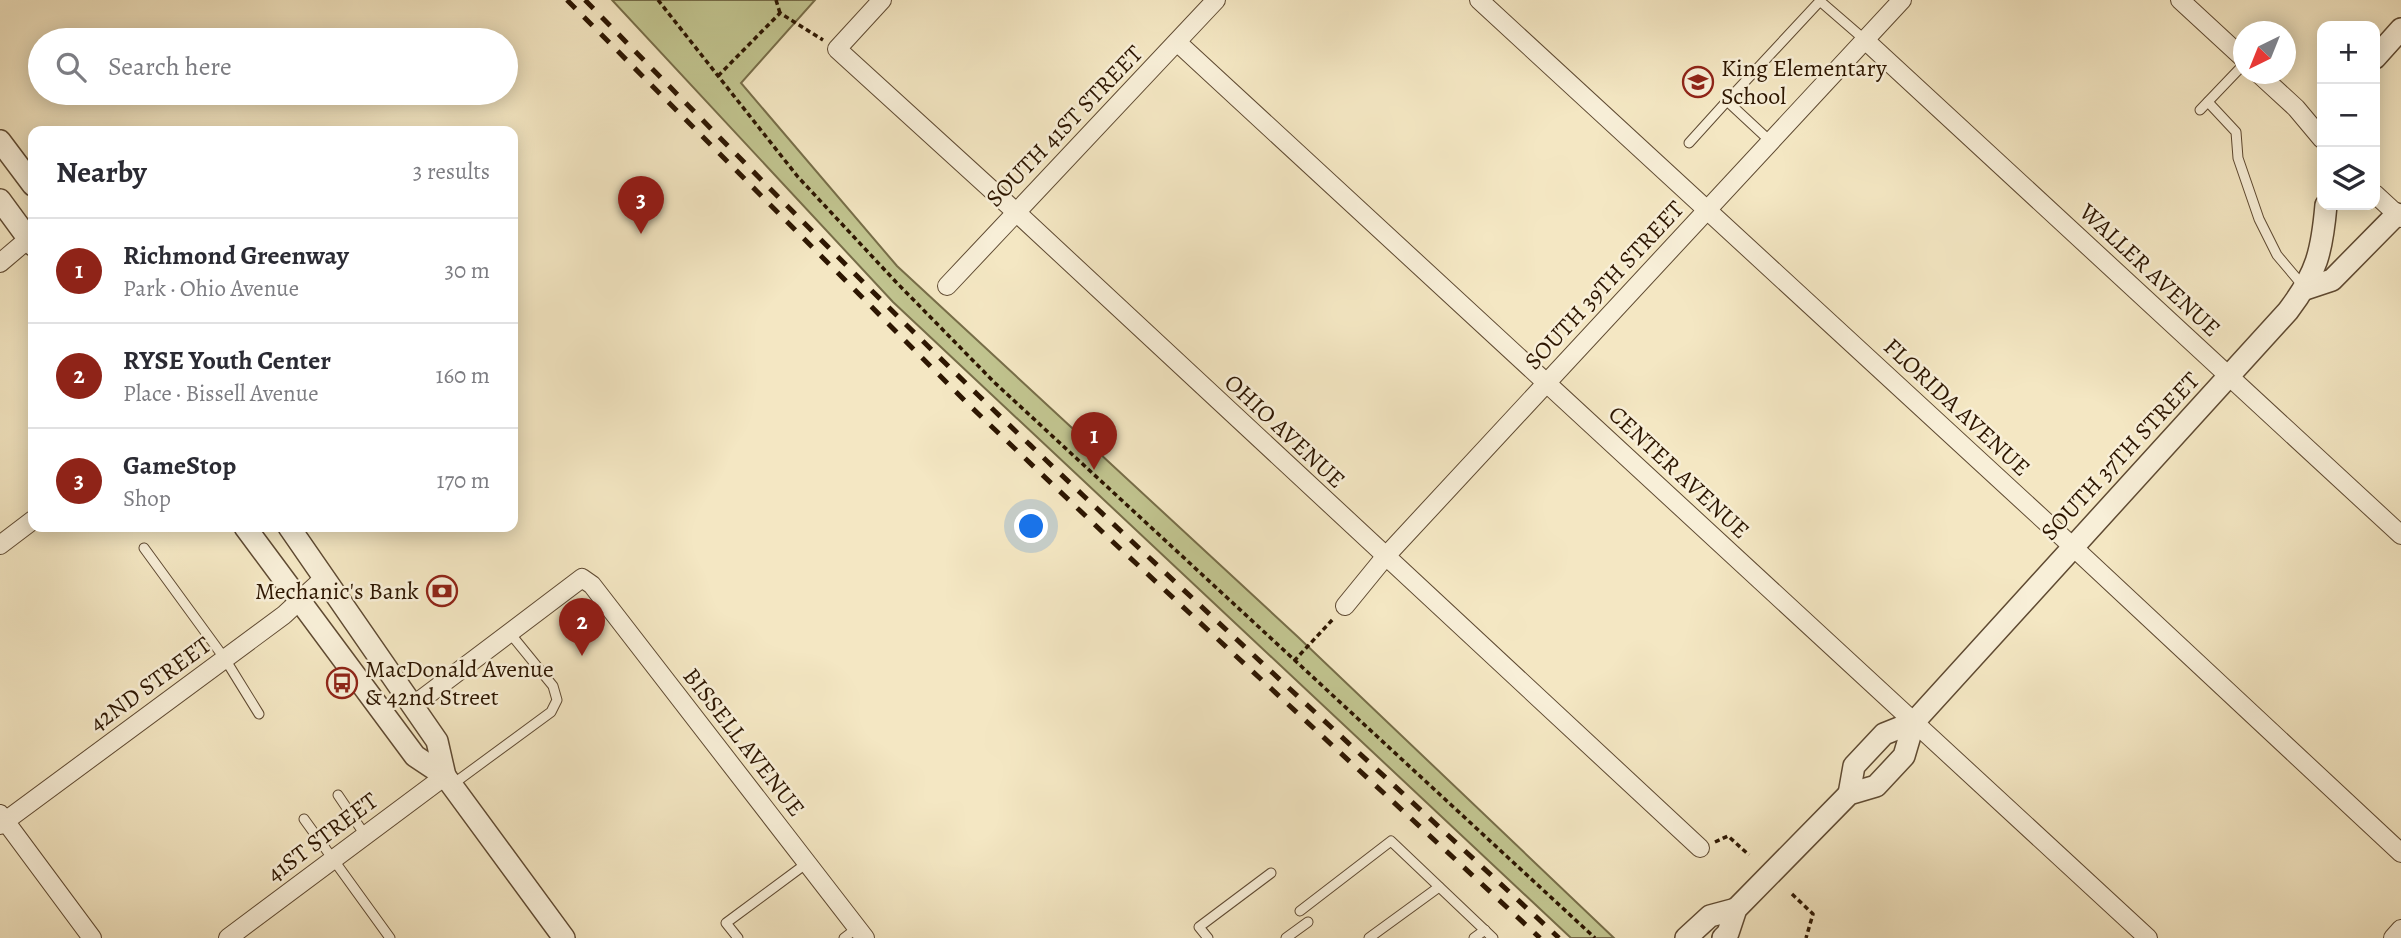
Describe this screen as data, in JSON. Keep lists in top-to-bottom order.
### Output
{
  "streets": {
    "street": [
      "SOUTH 41ST STREET",
      "WALLER AVENUE",
      "SOUTH 39TH STREET",
      "FLORIDA AVENUE",
      "OHIO AVENUE",
      "SOUTH 37TH STREET",
      "CENTER AVENUE",
      "42ND STREET",
      "BISSELL AVENUE",
      "41ST STREET"
    ]
  },
  "crossings": [
    ["SOUTH 41ST STREET", "OHIO AVENUE"],
    ["SOUTH 41ST STREET", "CENTER AVENUE"],
    ["WALLER AVENUE", "SOUTH 39TH STREET"],
    ["WALLER AVENUE", "SOUTH 37TH STREET"],
    ["SOUTH 39TH STREET", "FLORIDA AVENUE"],
    ["SOUTH 39TH STREET", "OHIO AVENUE"],
    ["SOUTH 39TH STREET", "CENTER AVENUE"],
    ["FLORIDA AVENUE", "SOUTH 37TH STREET"],
    ["SOUTH 37TH STREET", "CENTER AVENUE"]
  ],
  "places": {
    "school or university": ["King Elementary School"],
    "bank": ["Mechanic's Bank"],
    "bus stop": ["MacDonald Avenue & 42nd Street"]
  },
  "north": "bottom left",
  "page": {
    "map_buttons": ["+", "−"],
    "search": "Search here",
    "heading": ["Nearby", "3 results"],
    "pins": ["3", "1", "2"],
    "list": [
      {
        "mark": "1",
        "name": "Richmond Greenway",
        "note": "Park · Ohio Avenue",
        "value": "30 m"
      },
      {
        "mark": "2",
        "name": "RYSE Youth Center",
        "note": "Place · Bissell Avenue",
        "value": "160 m"
      },
      {
        "mark": "3",
        "name": "GameStop",
        "note": "Shop",
        "value": "170 m"
      }
    ]
  }
}
